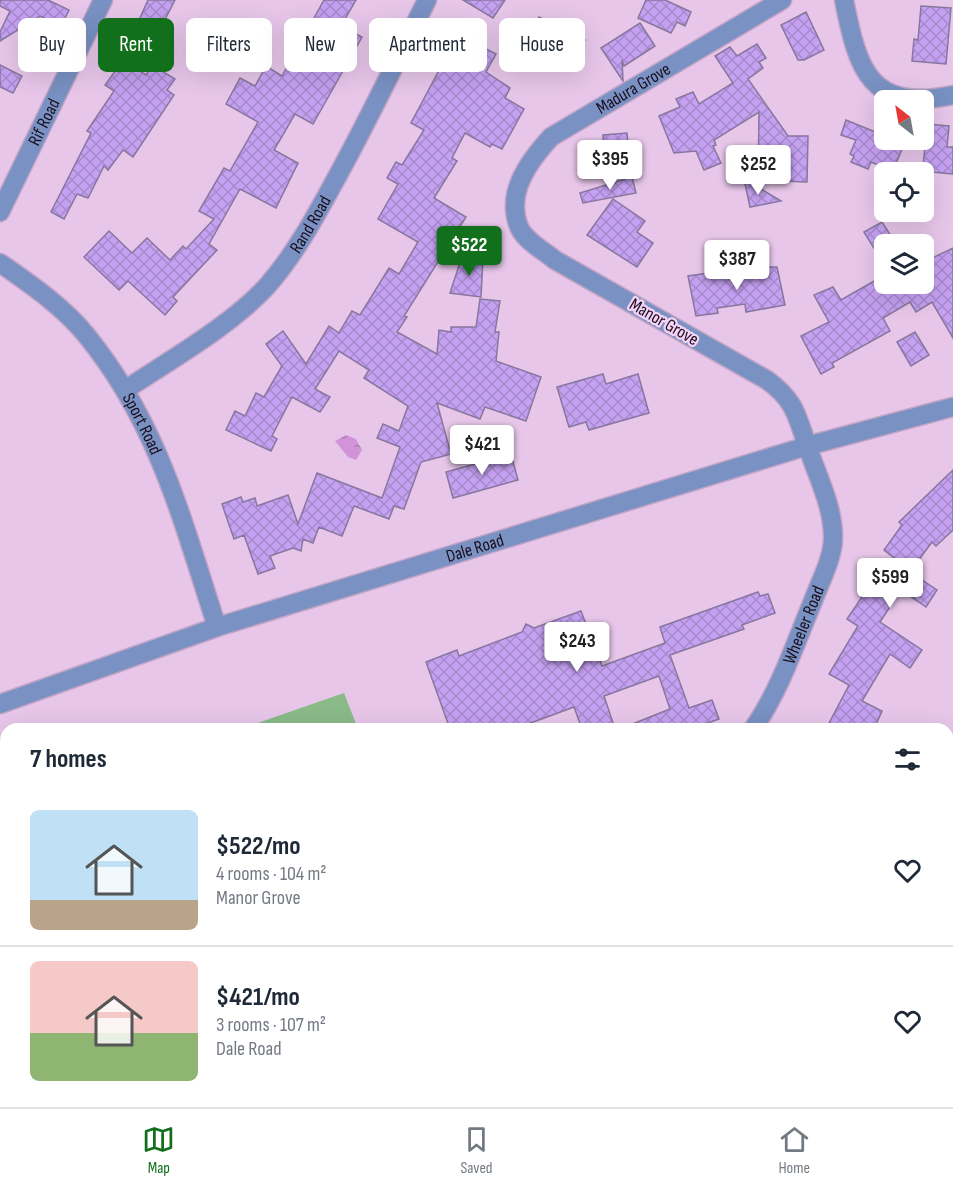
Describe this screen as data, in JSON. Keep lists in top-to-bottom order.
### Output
{
  "streets": {
    "street": [
      "Madura Grove",
      "Rif Road",
      "Rand Road",
      "Manor Grove",
      "Sport Road",
      "Dale Road",
      "Wheeler Road"
    ]
  },
  "crossings": [
    ["Madura Grove", "Manor Grove"],
    ["Rand Road", "Sport Road"],
    ["Manor Grove", "Dale Road"],
    ["Manor Grove", "Wheeler Road"],
    ["Sport Road", "Dale Road"],
    ["Dale Road", "Wheeler Road"]
  ],
  "north": "top left",
  "page": {
    "chip": [
      "Buy",
      "Rent",
      "Filters",
      "New",
      "Apartment",
      "House"
    ],
    "price": [
      "$395",
      "$252",
      "$522",
      "$387",
      "$421",
      "$599",
      "$243"
    ],
    "heading": "7 homes",
    "list": [
      {
        "name": "$522/mo",
        "note": "4 rooms · 104 m² · Manor Grove"
      },
      {
        "name": "$421/mo",
        "note": "3 rooms · 107 m² · Dale Road"
      }
    ],
    "tabs": ["Map", "Saved", "Home"]
  }
}
